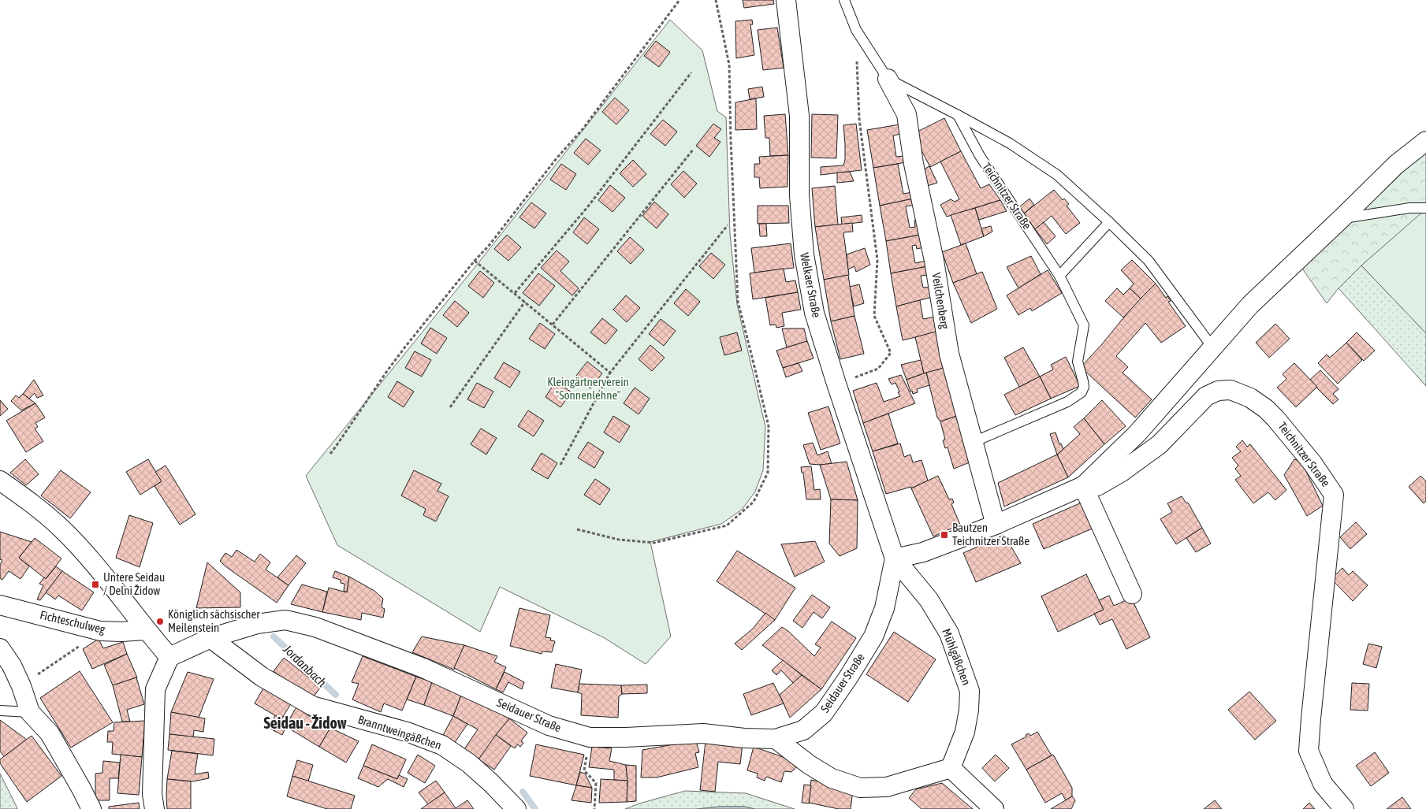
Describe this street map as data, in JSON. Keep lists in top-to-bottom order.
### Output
{
  "streets": {
    "street": [
      "Teichnitzer Straße",
      "Welkaer Straße",
      "Veilchenberg",
      "Fichteschulweg",
      "Mühlgäßchen",
      "Seidauer Straße",
      "Branntweingäßchen"
    ]
  },
  "crossings": [
    ["Teichnitzer Straße", "Welkaer Straße"],
    ["Teichnitzer Straße", "Veilchenberg"],
    ["Teichnitzer Straße", "Mühlgäßchen"],
    ["Teichnitzer Straße", "Seidauer Straße"],
    ["Welkaer Straße", "Mühlgäßchen"],
    ["Welkaer Straße", "Seidauer Straße"],
    ["Mühlgäßchen", "Seidauer Straße"],
    ["Seidauer Straße", "Branntweingäßchen"]
  ],
  "districts": ["Seidau - Židow"],
  "water": ["Jordanbach"],
  "parks": ["Kleingärtnerverein \"Sonnenlehne\""],
  "places": {
    "transit": ["Bautzen Teichnitzer Straße", "Untere Seidau / Delni Židow"],
    "other": ["Königlich sächsischer Meilenstein"]
  }
}
